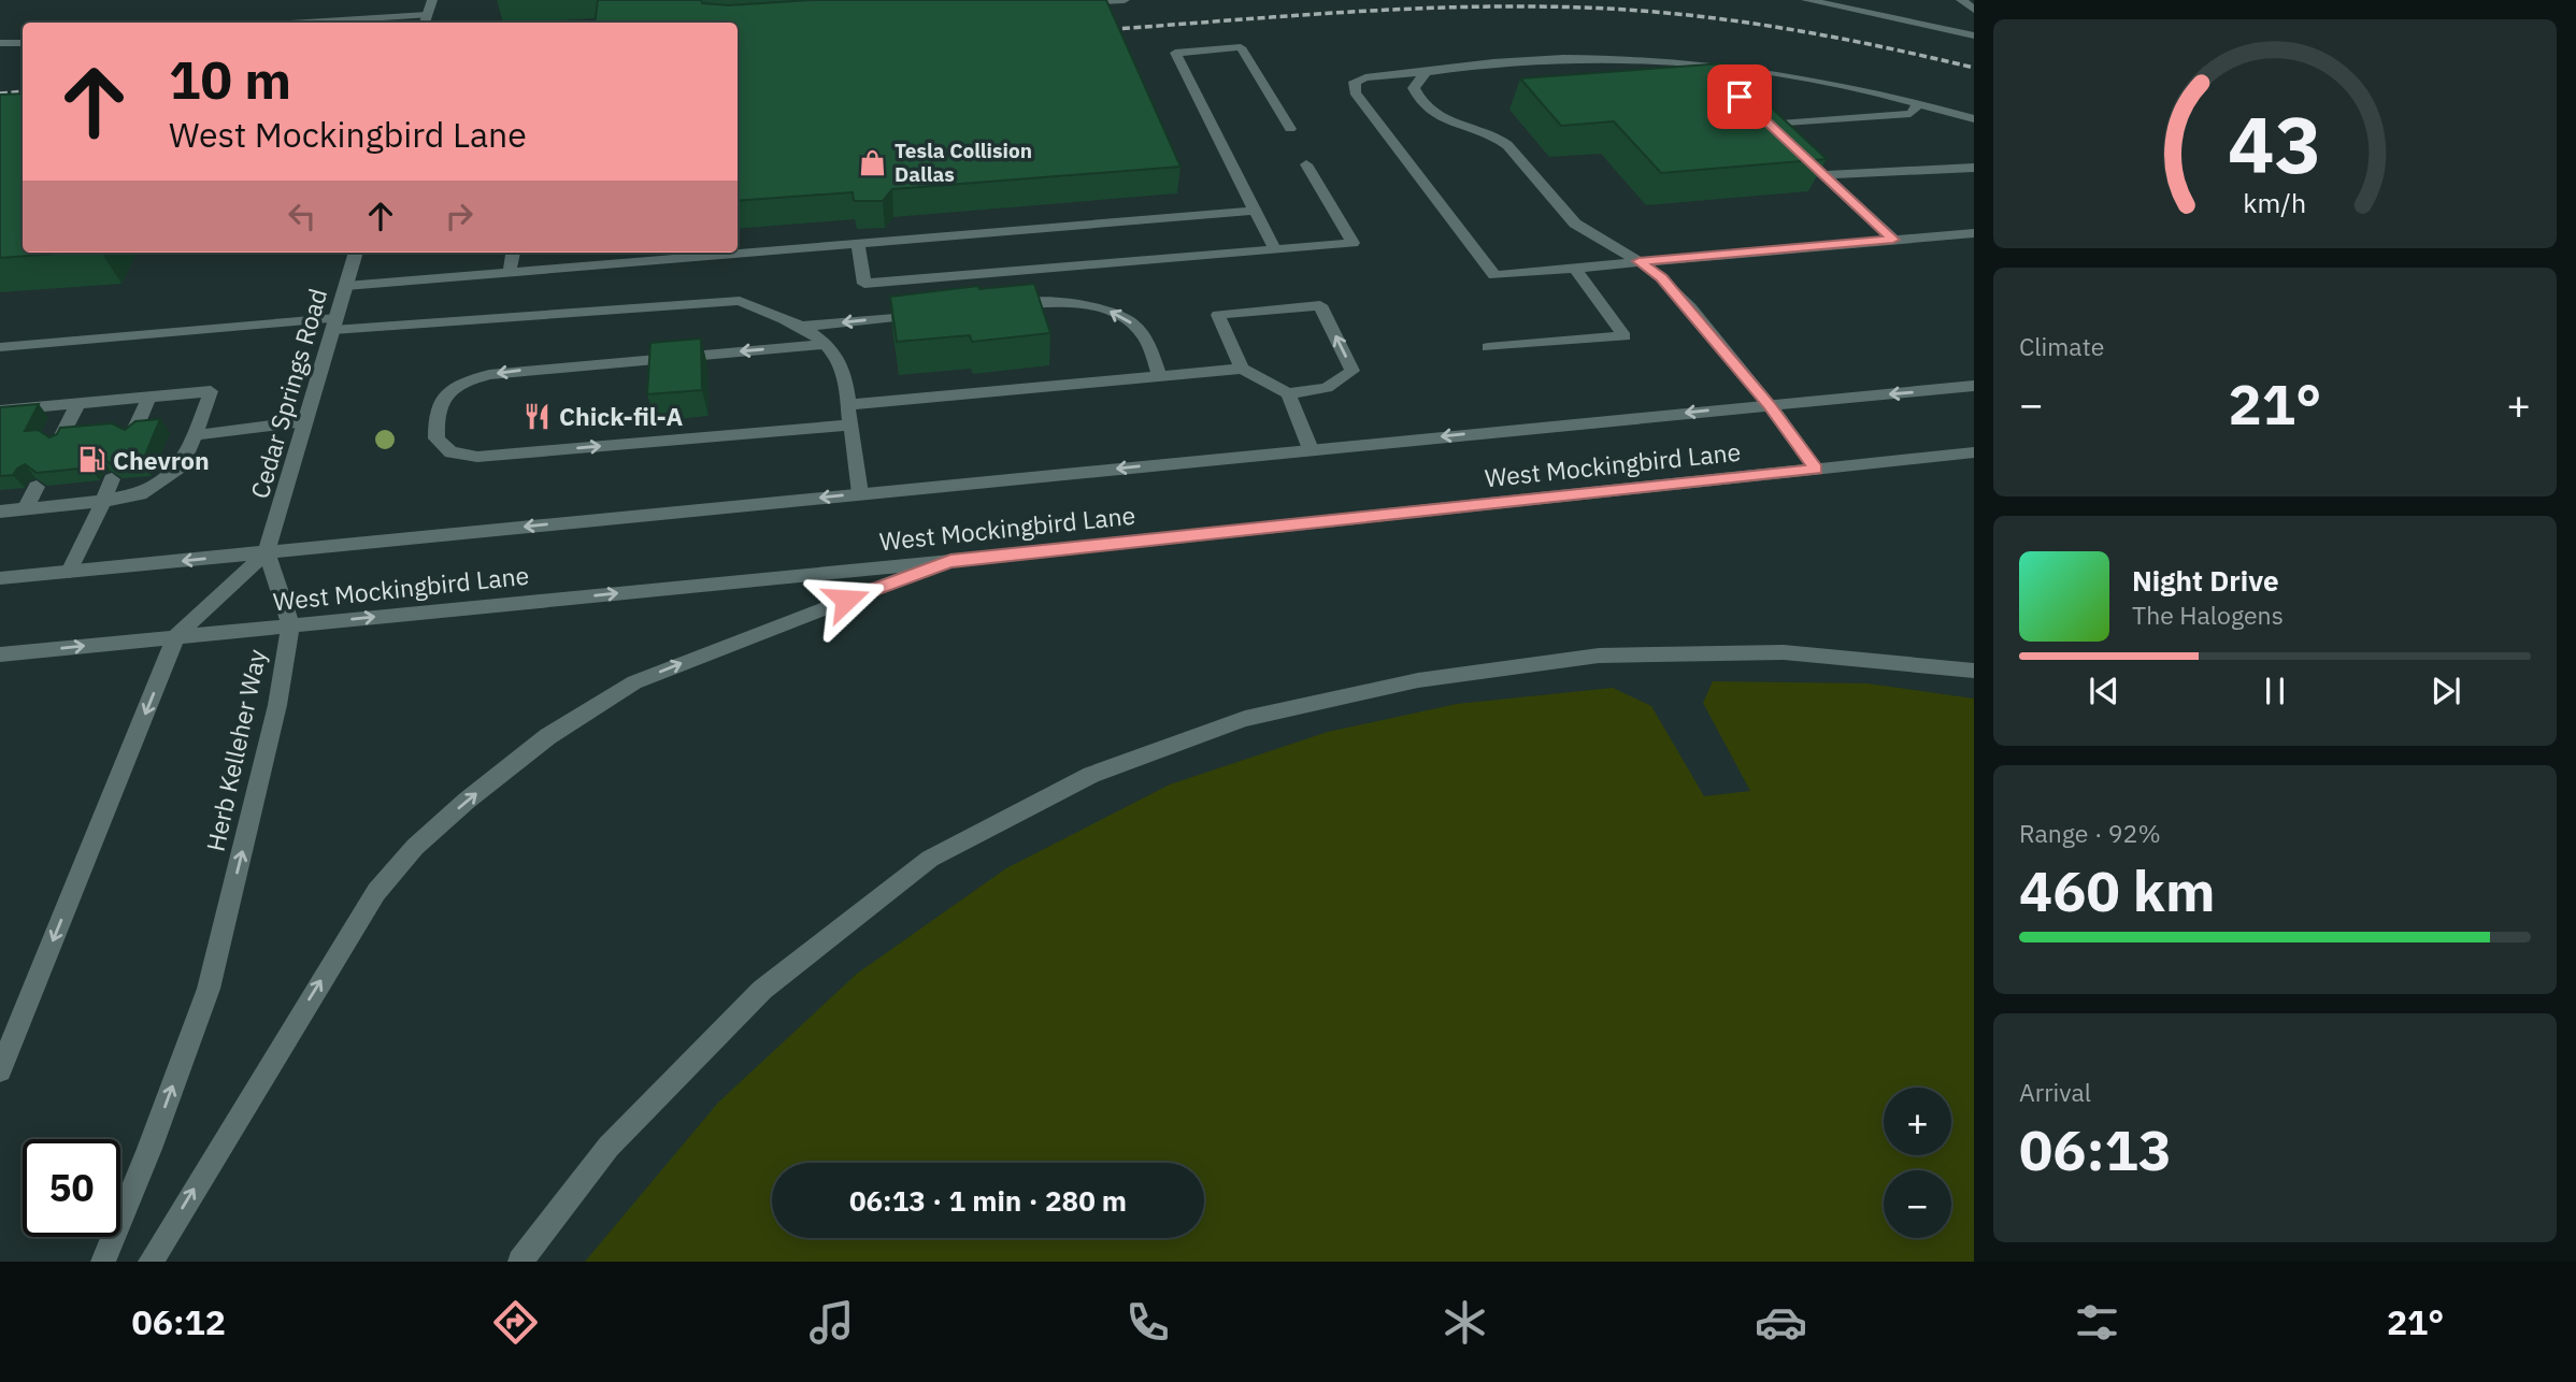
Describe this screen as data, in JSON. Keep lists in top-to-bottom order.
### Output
{
  "streets": {
    "main road": ["Cedar Springs Road", "West Mockingbird Lane", "Herb Kelleher Way"]
  },
  "crossings": [
    ["Cedar Springs Road", "West Mockingbird Lane"],
    ["Cedar Springs Road", "Herb Kelleher Way"],
    ["West Mockingbird Lane", "Herb Kelleher Way"]
  ],
  "places": {
    "shop": ["Tesla Collision Dallas"],
    "restaurant": ["Chick-fil-A"],
    "fuel station": ["Chevron"]
  },
  "page": {
    "turn": ["10 m", "West Mockingbird Lane"],
    "tile": [
      "Climate",
      ["Range · 92%", "460 km"],
      ["Arrival", "06:13"]
    ],
    "heat": ["−", "21°", "+"],
    "song": ["Night Drive", "The Halogens"],
    "map_buttons": ["+", "−"],
    "limit": "50",
    "trip": "06:13 · 1 min · 280 m",
    "tabs": ["06:12", "21°"],
    "gauge": ["43", "km/h"]
  }
}
